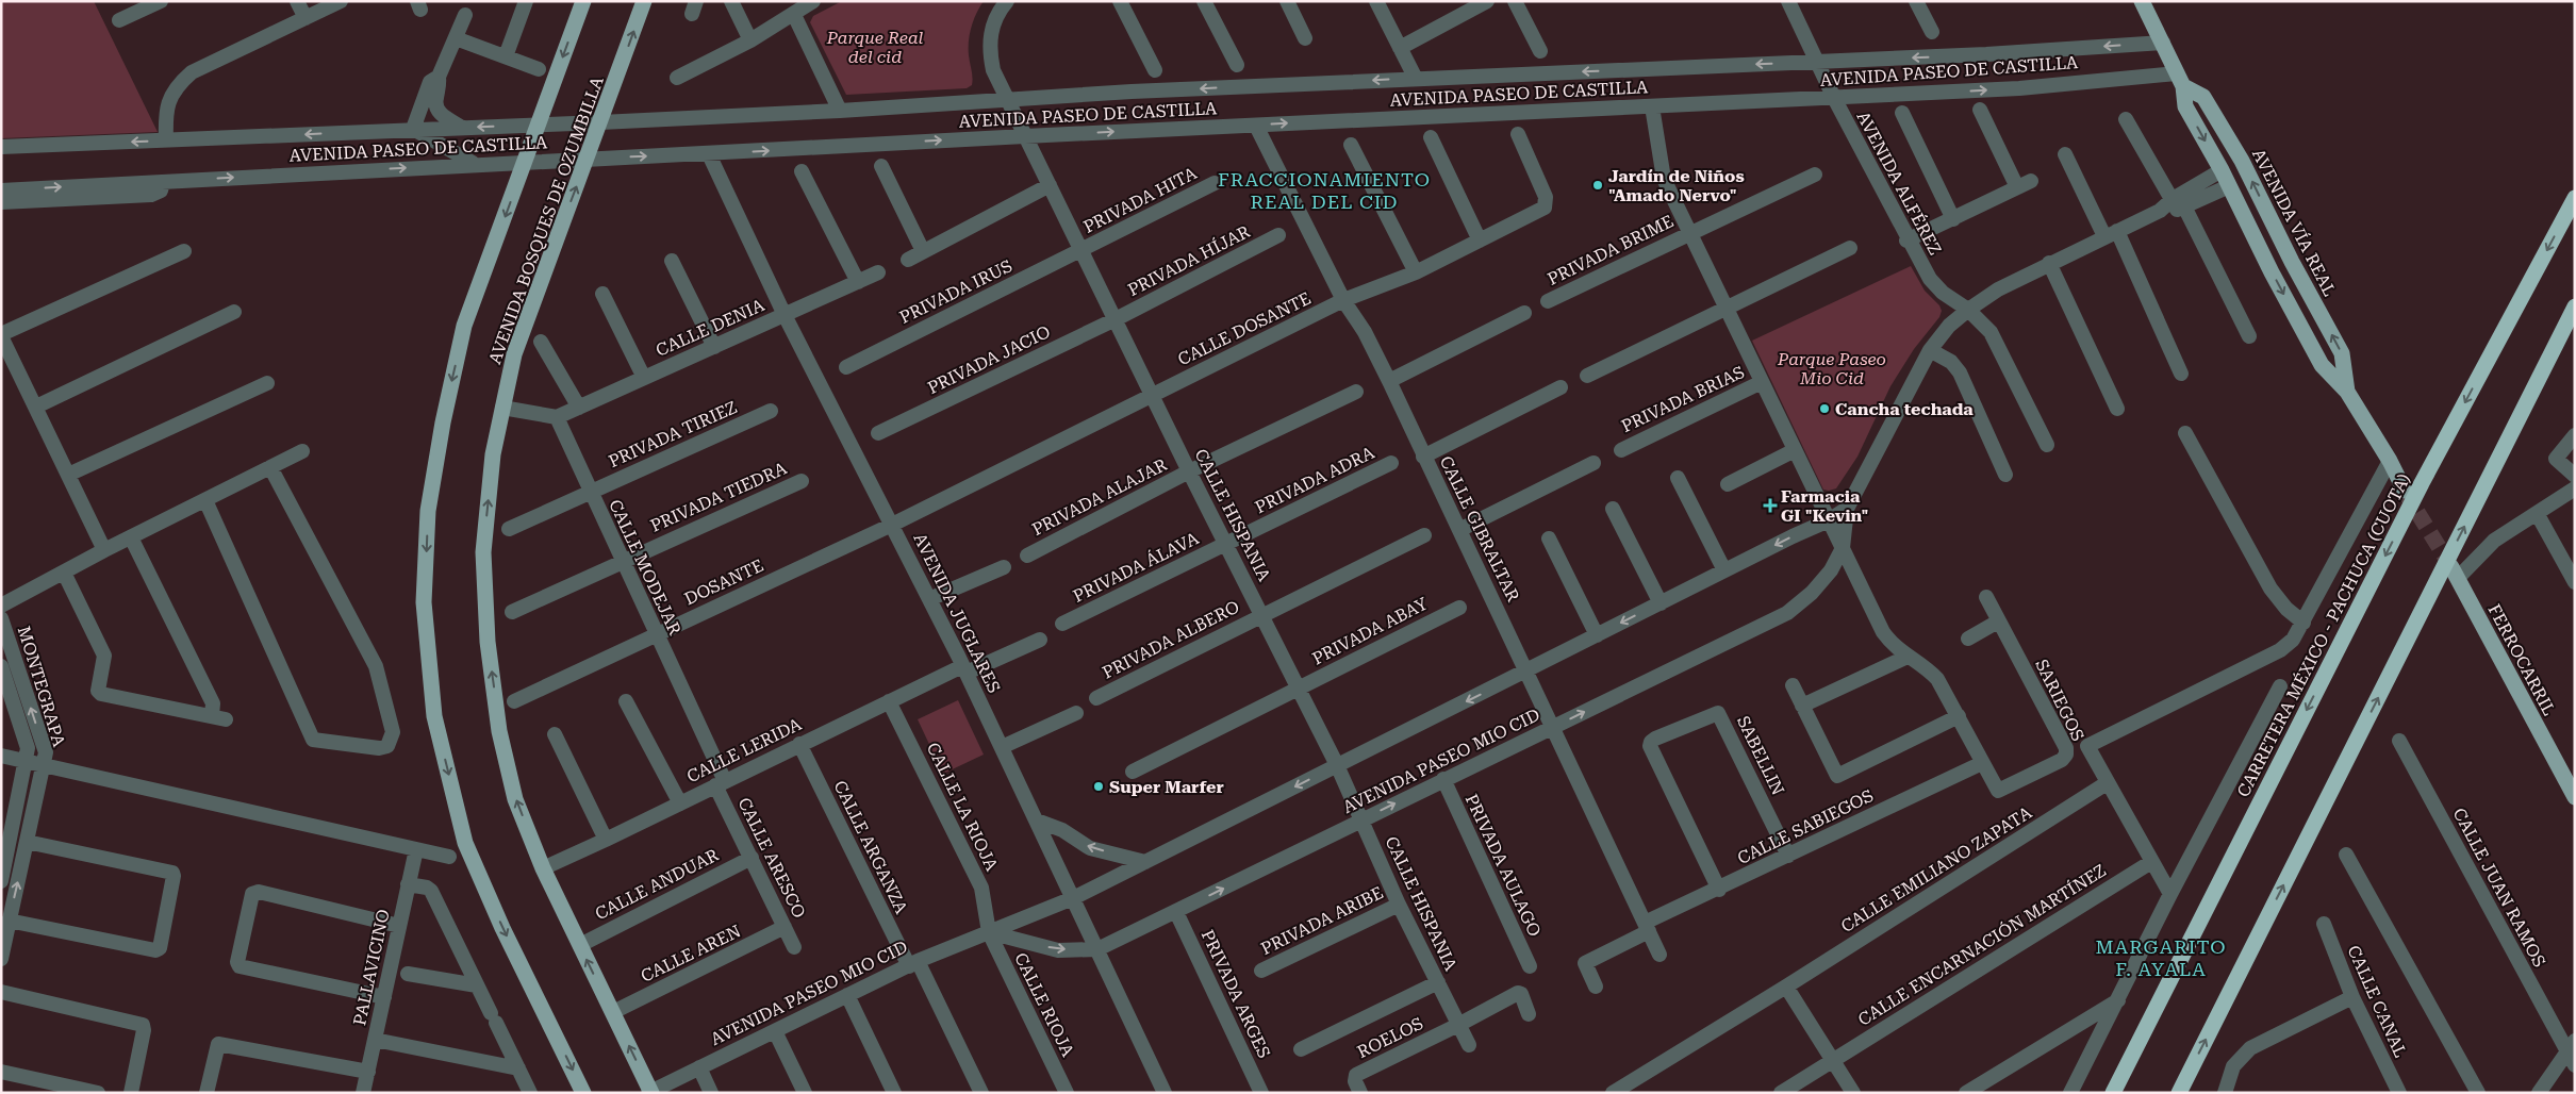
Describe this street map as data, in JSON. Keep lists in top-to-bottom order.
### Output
{
  "streets": {
    "highway": ["CARRETERA MÉXICO - PACHUCA (CUOTA)"],
    "main road": ["AVENIDA BOSQUES DE OZUMBILLA", "AVENIDA VÍA REAL", "FERROCARRIL"],
    "street": [
      "AVENIDA PASEO DE CASTILLA",
      "AVENIDA ALFÉREZ",
      "PRIVADA HITA",
      "PRIVADA BRIME",
      "PRIVADA HÍJAR",
      "PRIVADA IRUS",
      "CALLE DENIA",
      "CALLE DOSANTE",
      "PRIVADA JACIO",
      "PRIVADA BRIAS",
      "PRIVADA TIRIEZ",
      "PRIVADA ADRA",
      "PRIVADA TIEDRA",
      "PRIVADA ALAJAR",
      "CALLE HISPANIA",
      "CALLE GIBRALTAR",
      "CALLE MODEJAR",
      "PRIVADA ÁLAVA",
      "DOSANTE",
      "AVENIDA JUGLARES",
      "PRIVADA ABAY",
      "PRIVADA ALBERO",
      "MONTEGRAPA",
      "SARIEGOS",
      "CALLE LERIDA",
      "SABELLIN",
      "AVENIDA PASEO MIO CID",
      "CALLE LA RIOJA",
      "CALLE SABIEGOS",
      "CALLE ARGANZA",
      "CALLE ARESCO",
      "PRIVADA AULAGO",
      "CALLE EMILIANO ZAPATA",
      "CALLE ANDUAR",
      "CALLE JUAN RAMOS",
      "PRIVADA ARIBE",
      "CALLE ENCARNACIÓN MARTÍNEZ",
      "CALLE AREN",
      "PALLAVICINO",
      "PRIVADA ARGES",
      "CALLE CANAL",
      "CALLE RIOJA",
      "ROELOS"
    ]
  },
  "crossings": [
    ["AVENIDA PASEO DE CASTILLA", "AVENIDA ALFÉREZ"],
    ["AVENIDA PASEO DE CASTILLA", "AVENIDA BOSQUES DE OZUMBILLA"],
    ["AVENIDA PASEO DE CASTILLA", "AVENIDA VÍA REAL"],
    ["AVENIDA PASEO DE CASTILLA", "CALLE HISPANIA"],
    ["AVENIDA PASEO DE CASTILLA", "CALLE GIBRALTAR"],
    ["AVENIDA PASEO DE CASTILLA", "AVENIDA JUGLARES"],
    ["AVENIDA ALFÉREZ", "AVENIDA PASEO MIO CID"],
    ["PRIVADA HITA", "PRIVADA IRUS"],
    ["PRIVADA HITA", "CALLE HISPANIA"],
    ["AVENIDA BOSQUES DE OZUMBILLA", "CALLE LERIDA"],
    ["AVENIDA BOSQUES DE OZUMBILLA", "AVENIDA PASEO MIO CID"],
    ["AVENIDA BOSQUES DE OZUMBILLA", "CALLE ANDUAR"],
    ["AVENIDA BOSQUES DE OZUMBILLA", "CALLE AREN"],
    ["AVENIDA VÍA REAL", "AVENIDA PASEO MIO CID"],
    ["PRIVADA HÍJAR", "PRIVADA JACIO"],
    ["PRIVADA HÍJAR", "CALLE HISPANIA"],
    ["PRIVADA IRUS", "CALLE HISPANIA"],
    ["CALLE DENIA", "CALLE MODEJAR"],
    ["CALLE DENIA", "AVENIDA JUGLARES"],
    ["CALLE DOSANTE", "CALLE HISPANIA"],
    ["CALLE DOSANTE", "CALLE GIBRALTAR"],
    ["CALLE DOSANTE", "DOSANTE"],
    ["CALLE DOSANTE", "AVENIDA JUGLARES"],
    ["PRIVADA JACIO", "CALLE HISPANIA"],
    ["PRIVADA TIRIEZ", "CALLE MODEJAR"],
    ["PRIVADA ADRA", "CALLE HISPANIA"],
    ["PRIVADA ADRA", "PRIVADA ÁLAVA"],
    ["PRIVADA TIEDRA", "CALLE MODEJAR"],
    ["PRIVADA ALAJAR", "CALLE HISPANIA"],
    ["CALLE HISPANIA", "PRIVADA ÁLAVA"],
    ["CALLE HISPANIA", "PRIVADA ABAY"],
    ["CALLE HISPANIA", "PRIVADA ALBERO"],
    ["CALLE HISPANIA", "AVENIDA PASEO MIO CID"],
    ["CALLE HISPANIA", "PRIVADA ARIBE"],
    ["CALLE HISPANIA", "ROELOS"],
    ["CALLE GIBRALTAR", "AVENIDA PASEO MIO CID"],
    ["CALLE GIBRALTAR", "CALLE SABIEGOS"],
    ["CALLE MODEJAR", "DOSANTE"],
    ["CALLE MODEJAR", "CALLE LERIDA"],
    ["CALLE MODEJAR", "CALLE ARESCO"],
    ["DOSANTE", "AVENIDA JUGLARES"],
    ["AVENIDA JUGLARES", "CALLE LERIDA"],
    ["AVENIDA JUGLARES", "AVENIDA PASEO MIO CID"],
    ["SARIEGOS", "CALLE SABIEGOS"],
    ["CALLE LERIDA", "CALLE LA RIOJA"],
    ["CALLE LERIDA", "CALLE ARGANZA"],
    ["CALLE LERIDA", "CALLE ARESCO"],
    ["SABELLIN", "CALLE SABIEGOS"],
    ["AVENIDA PASEO MIO CID", "CALLE LA RIOJA"],
    ["AVENIDA PASEO MIO CID", "CALLE ARGANZA"],
    ["AVENIDA PASEO MIO CID", "PRIVADA AULAGO"],
    ["AVENIDA PASEO MIO CID", "PRIVADA ARGES"],
    ["AVENIDA PASEO MIO CID", "CALLE RIOJA"],
    ["CALLE LA RIOJA", "CALLE RIOJA"],
    ["CALLE ARESCO", "CALLE ANDUAR"],
    ["CALLE ARESCO", "CALLE AREN"]
  ],
  "districts": ["FRACCIONAMIENTO REAL DEL CID", "MARGARITO F. AYALA"],
  "parks": ["Parque Real del cid", "Parque Paseo Mio Cid"],
  "places": {
    "other": ["Jardín de Niños \"Amado Nervo\"", "Cancha techada", "Super Marfer"],
    "health": ["Farmacia GI \"Kevin\""]
  }
}
